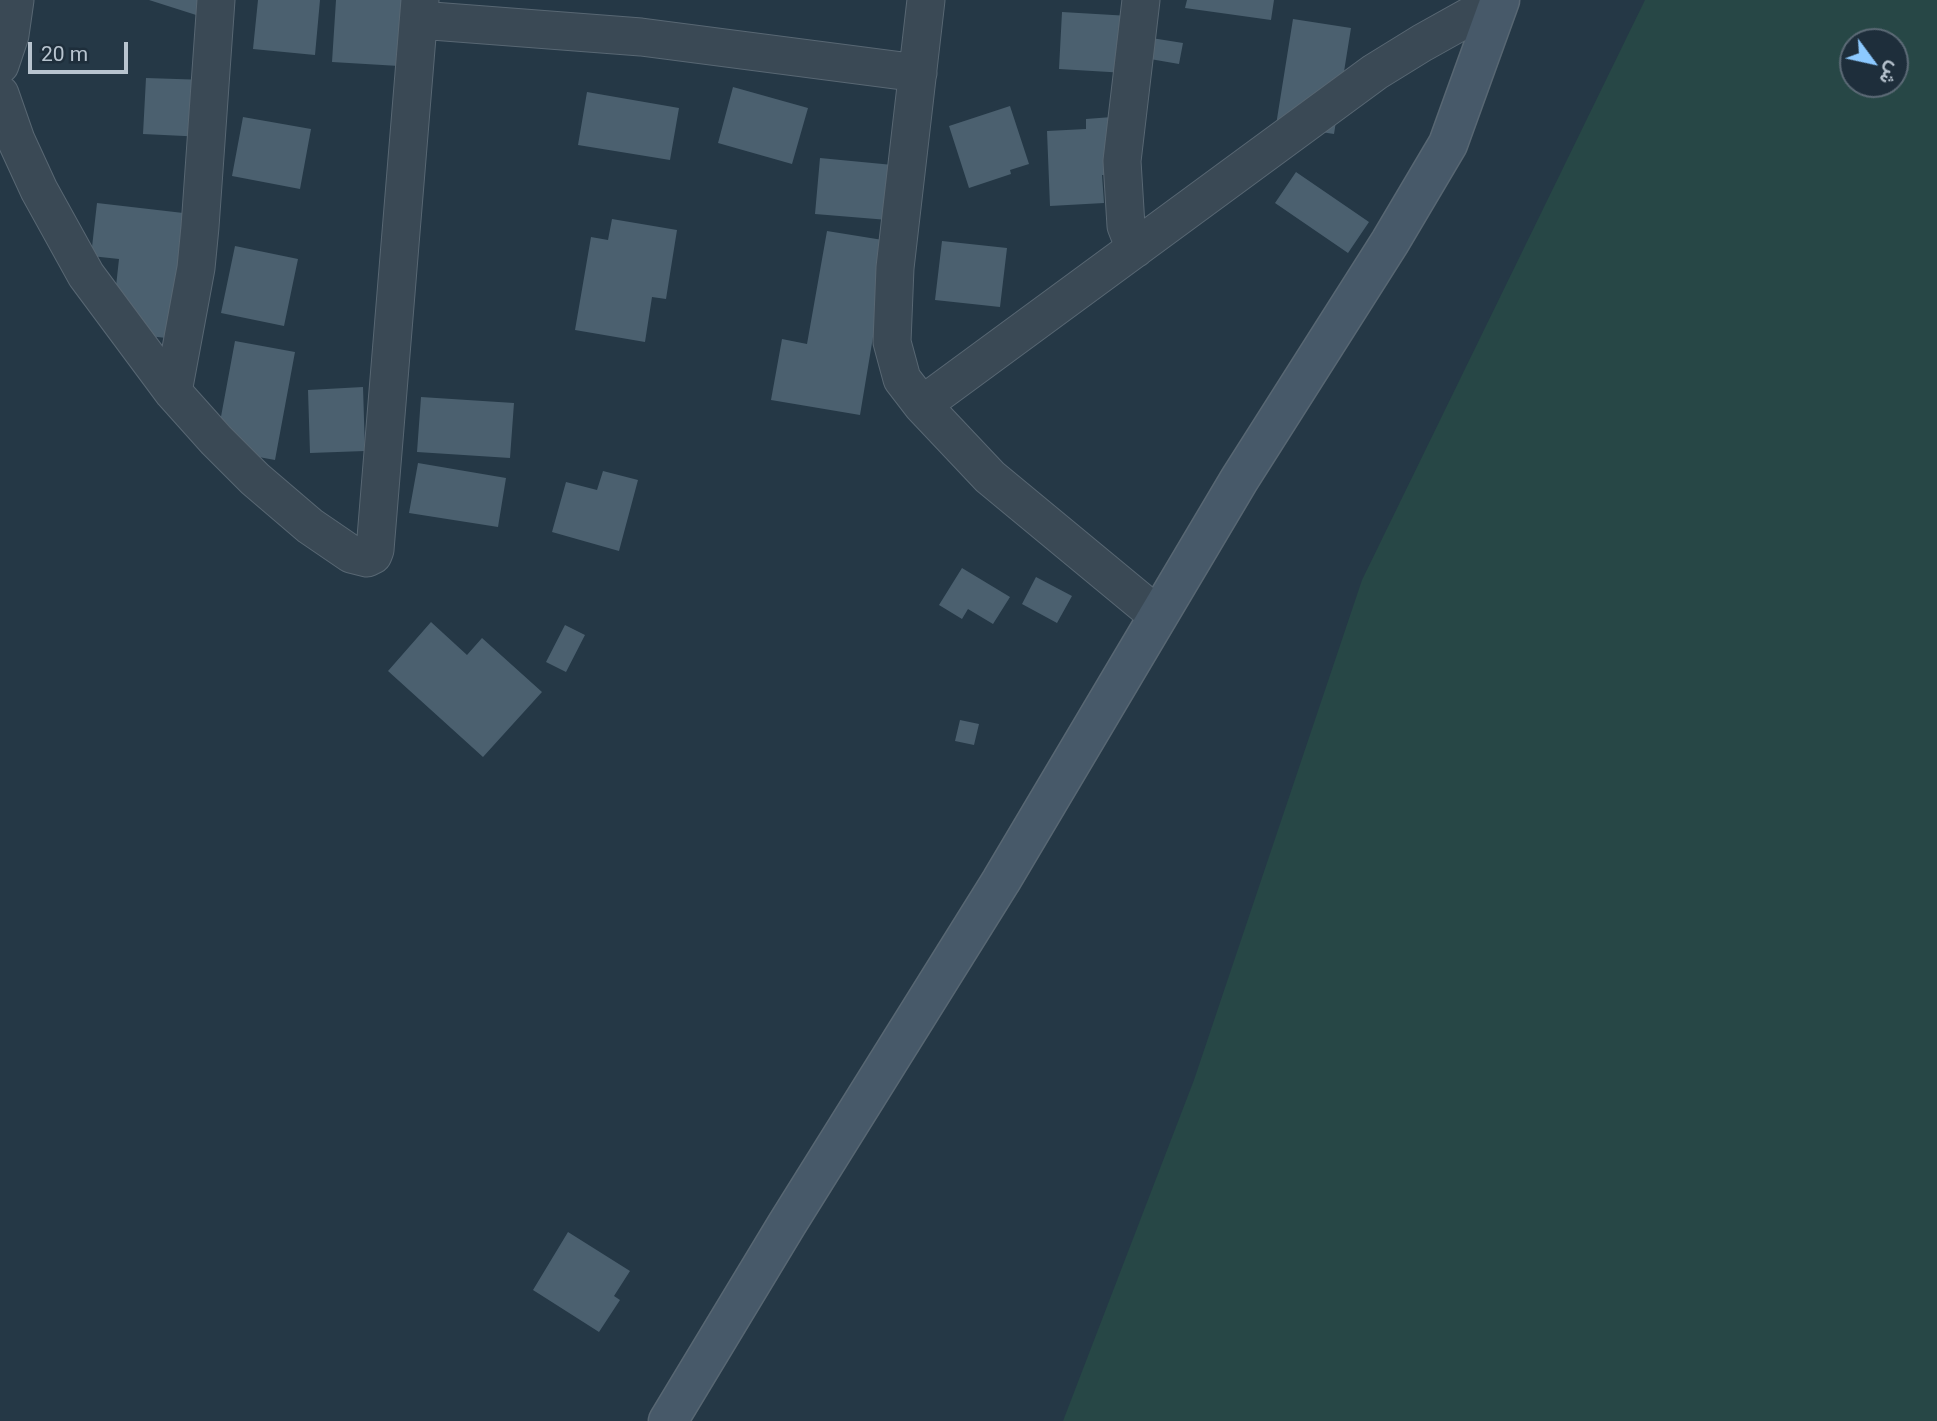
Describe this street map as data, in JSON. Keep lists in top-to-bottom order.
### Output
{
  "scale_bar": "20 m",
  "north": "bottom right"
}
